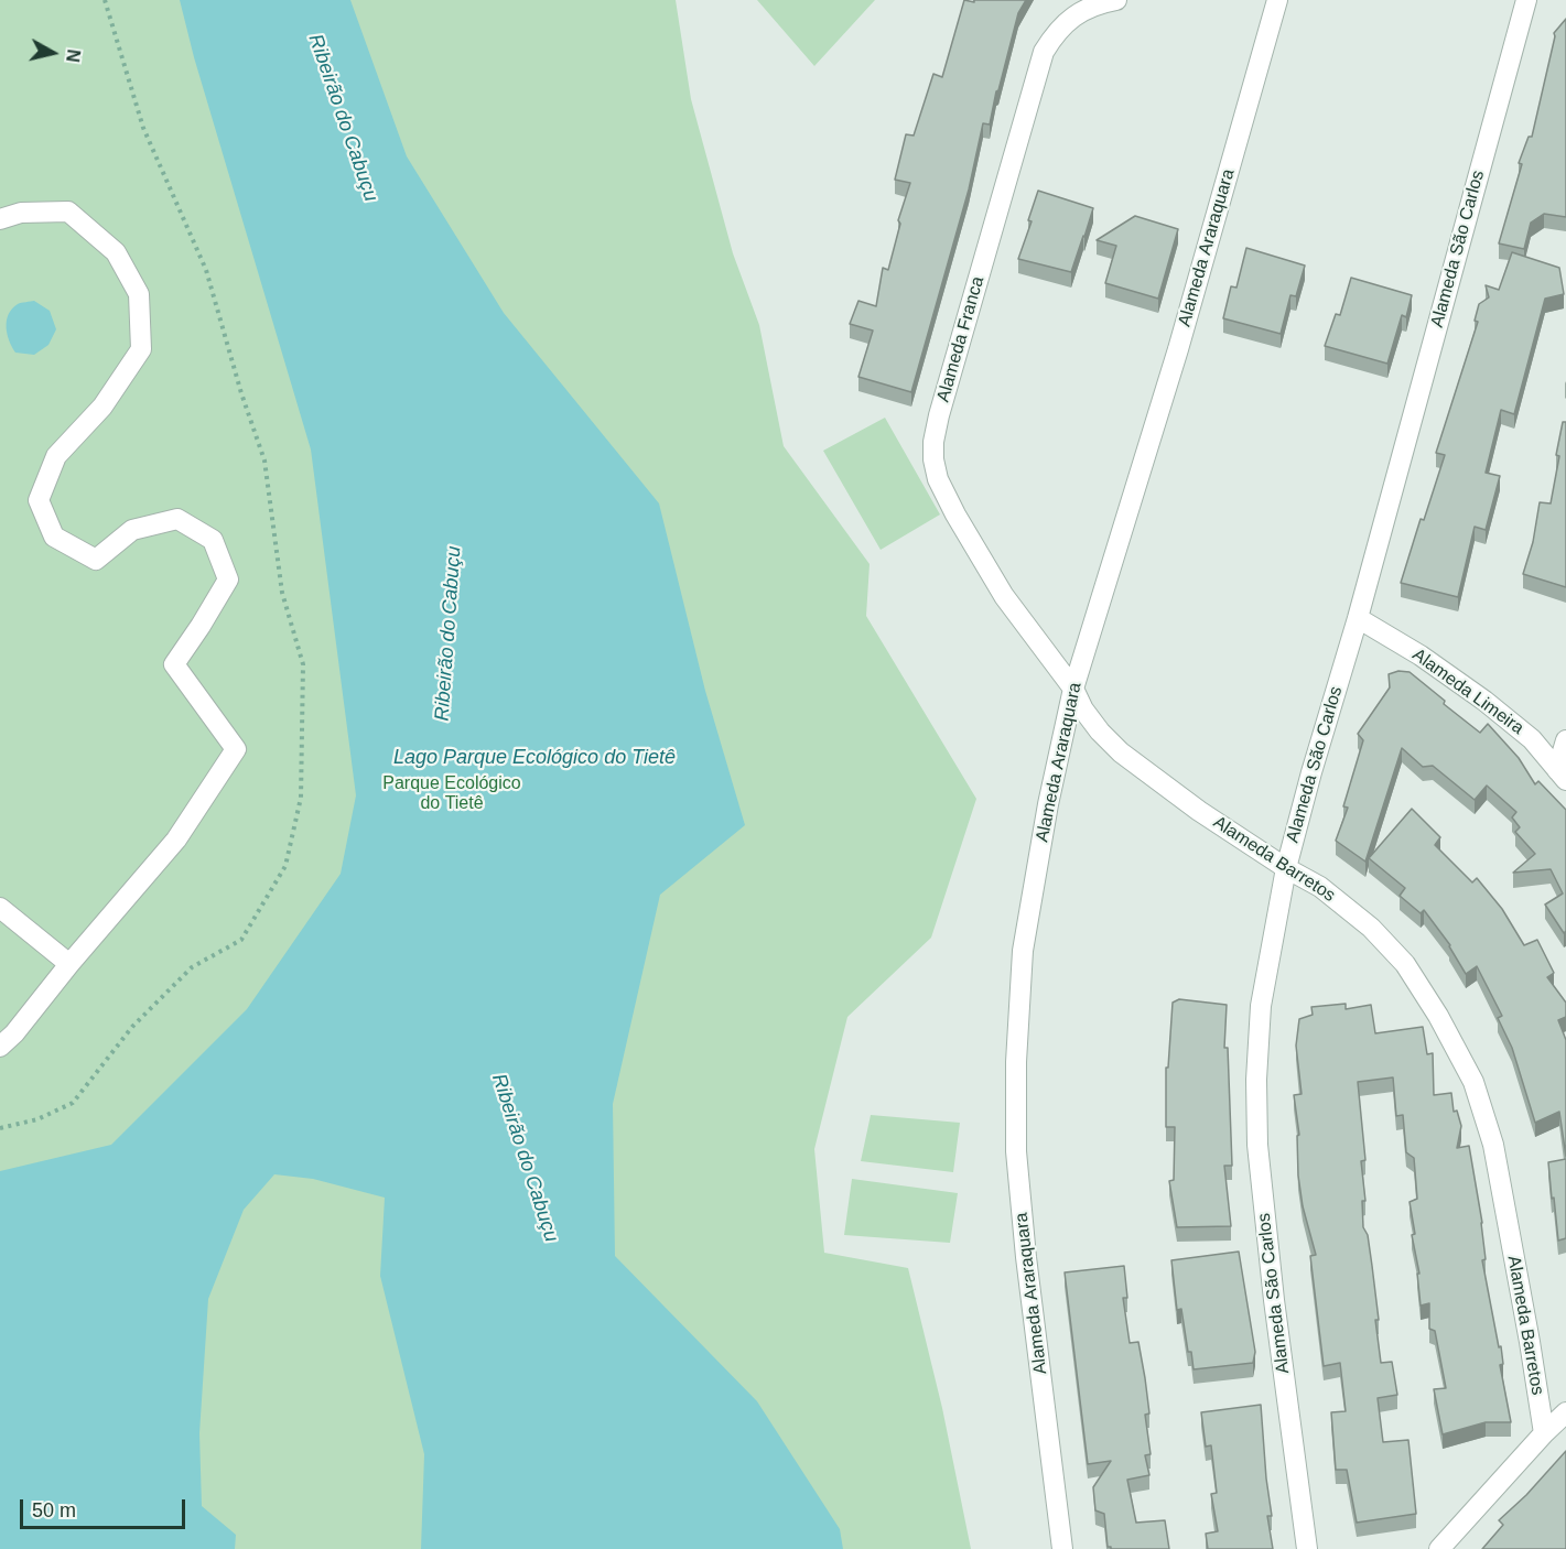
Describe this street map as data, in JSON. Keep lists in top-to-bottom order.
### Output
{
  "streets": {
    "street": [
      "Alameda Araraquara",
      "Alameda São Carlos",
      "Alameda Franca",
      "Alameda Limeira",
      "Alameda Barretos"
    ]
  },
  "crossings": [
    ["Alameda Araraquara", "Alameda Franca"],
    ["Alameda Araraquara", "Alameda Barretos"],
    ["Alameda São Carlos", "Alameda Limeira"],
    ["Alameda São Carlos", "Alameda Barretos"],
    ["Alameda Franca", "Alameda Barretos"]
  ],
  "water": ["Ribeirão do Cabuçu", "Lago Parque Ecológico do Tietê"],
  "parks": ["Parque Ecológico do Tietê"],
  "scale_bar": "50 m",
  "north": "right"
}
